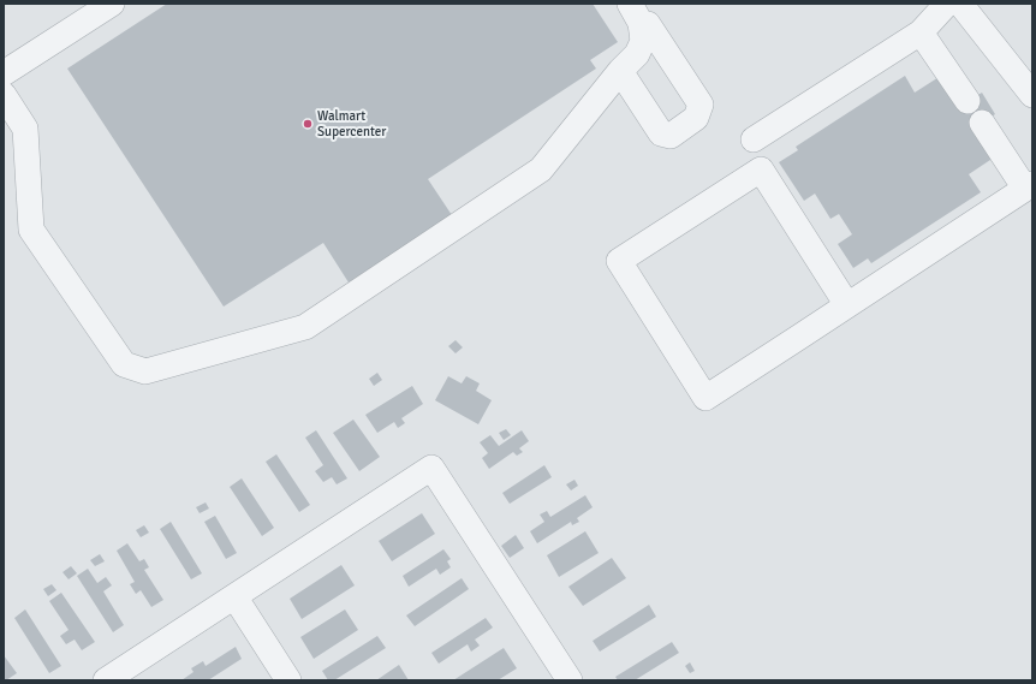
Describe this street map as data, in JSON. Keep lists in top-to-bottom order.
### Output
{
  "places": ["Walmart Supercenter"]
}
